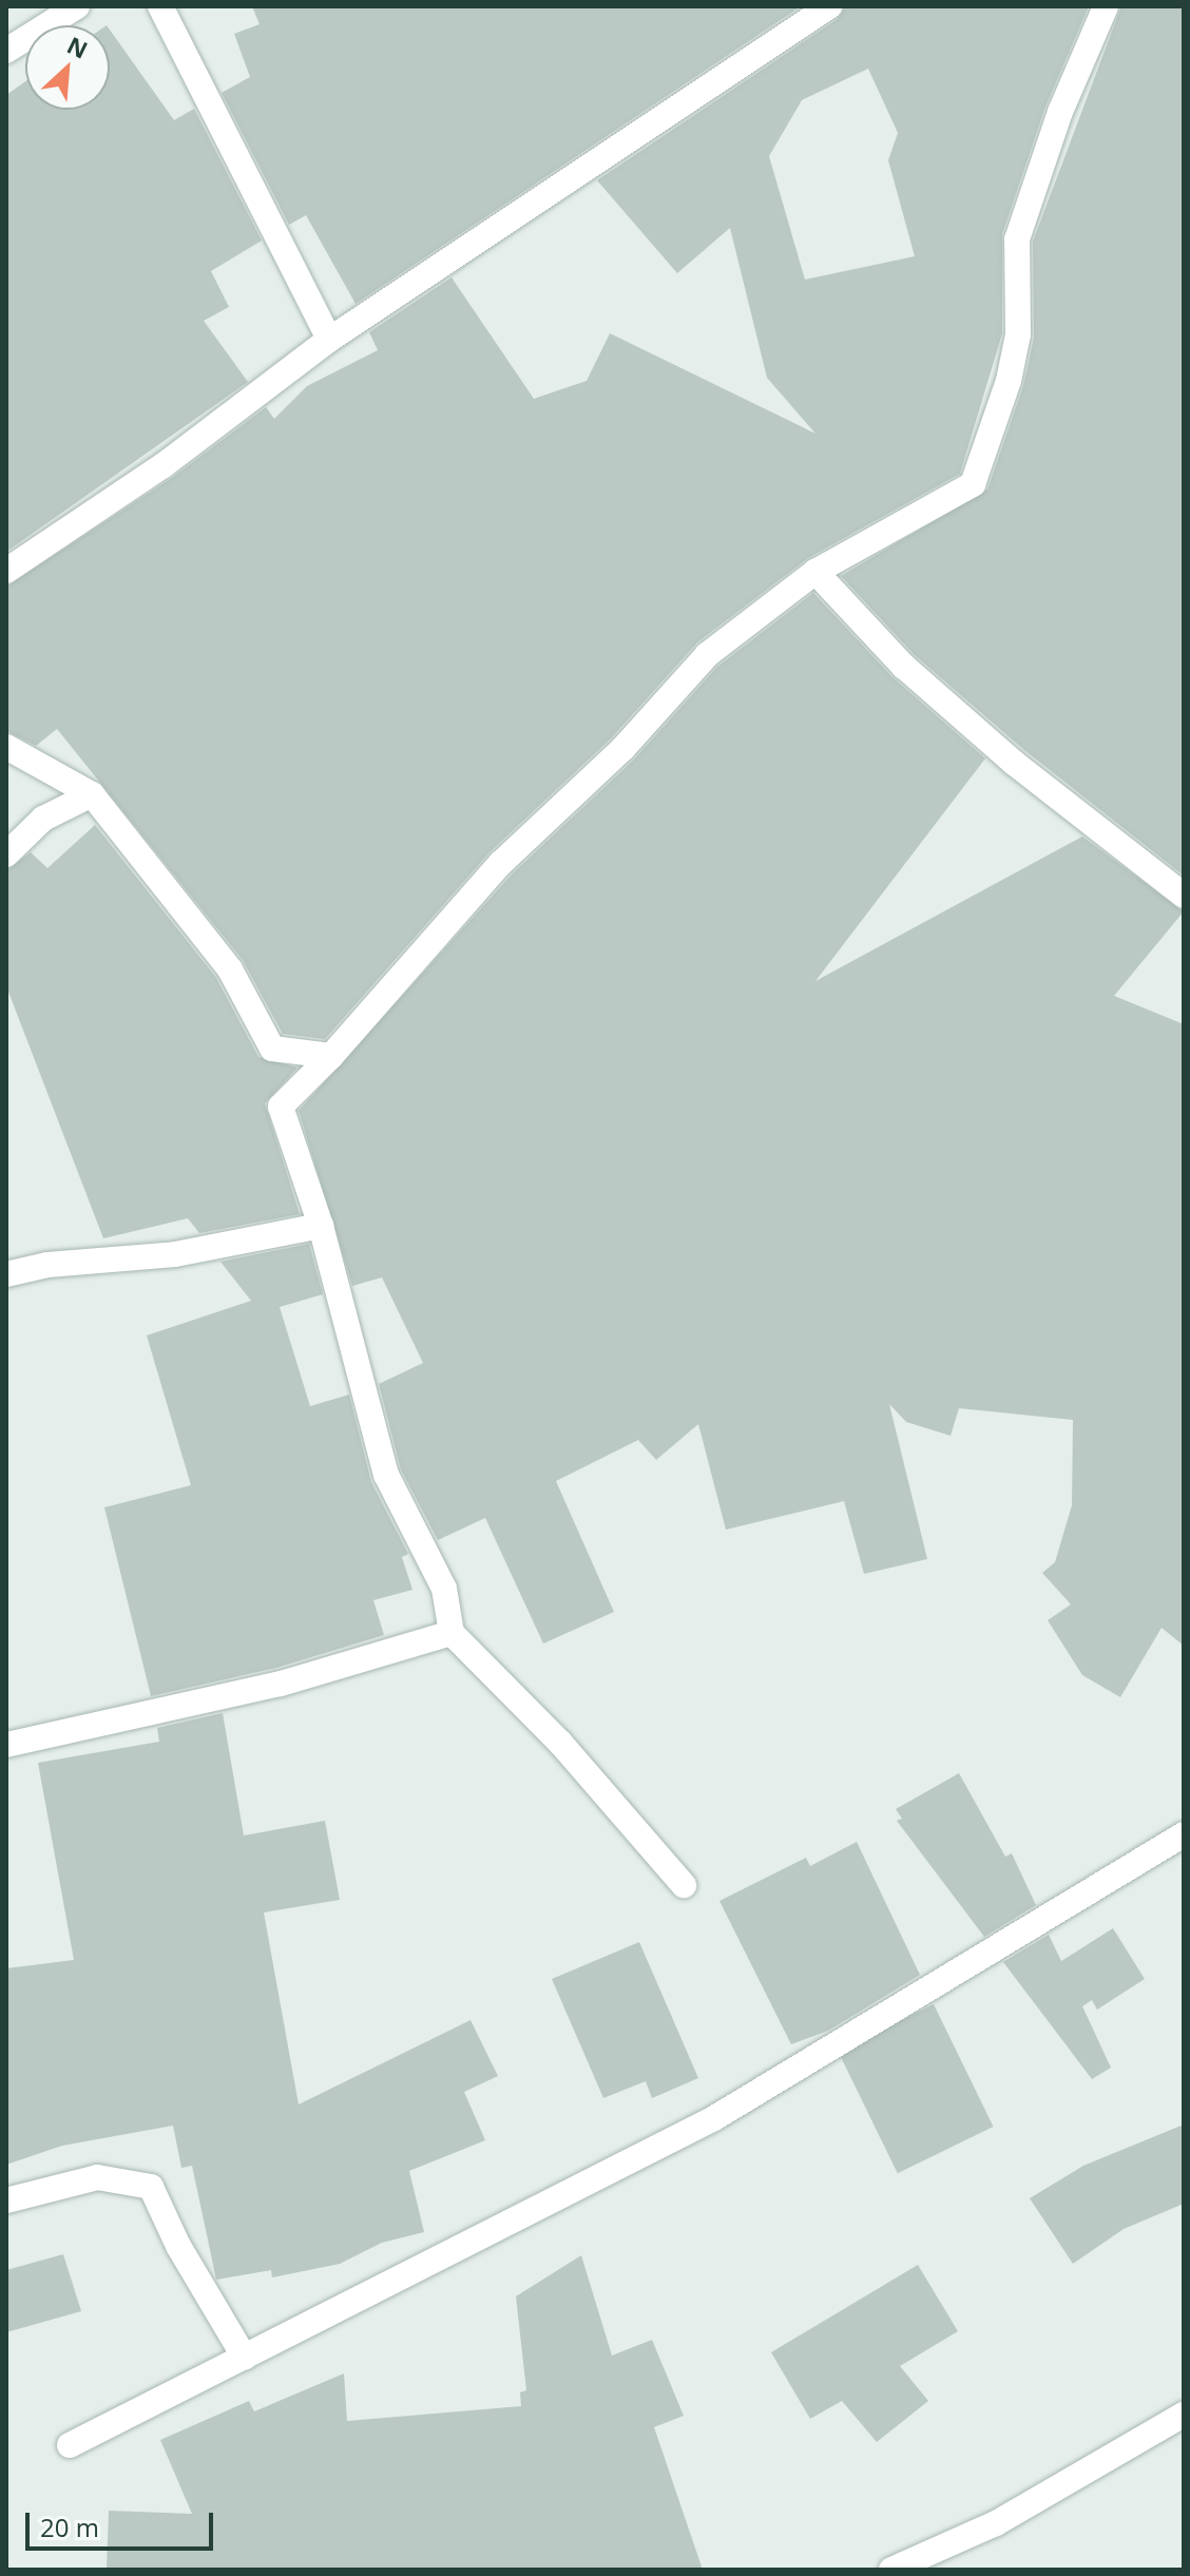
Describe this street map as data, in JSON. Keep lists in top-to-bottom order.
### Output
{
  "scale_bar": "20 m",
  "north": "top right"
}
